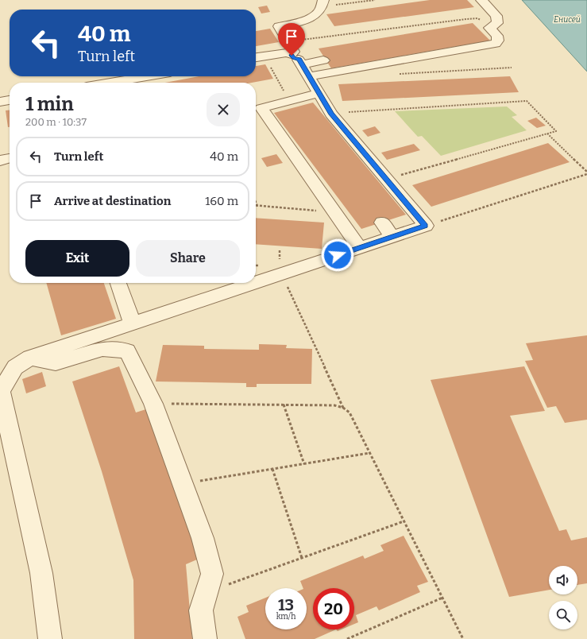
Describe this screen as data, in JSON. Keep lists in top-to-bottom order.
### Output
{
  "water": ["Енисей"],
  "page": {
    "turn": ["40 m", "Turn left"],
    "heading": ["1 min", "200 m · 10:37"],
    "list": [
      {
        "name": "Turn left",
        "value": "40 m"
      },
      {
        "name": "Arrive at destination",
        "value": "160 m"
      }
    ],
    "buttons": ["Exit", "Share"],
    "speed": "13 km/h",
    "limit": "20"
  }
}
